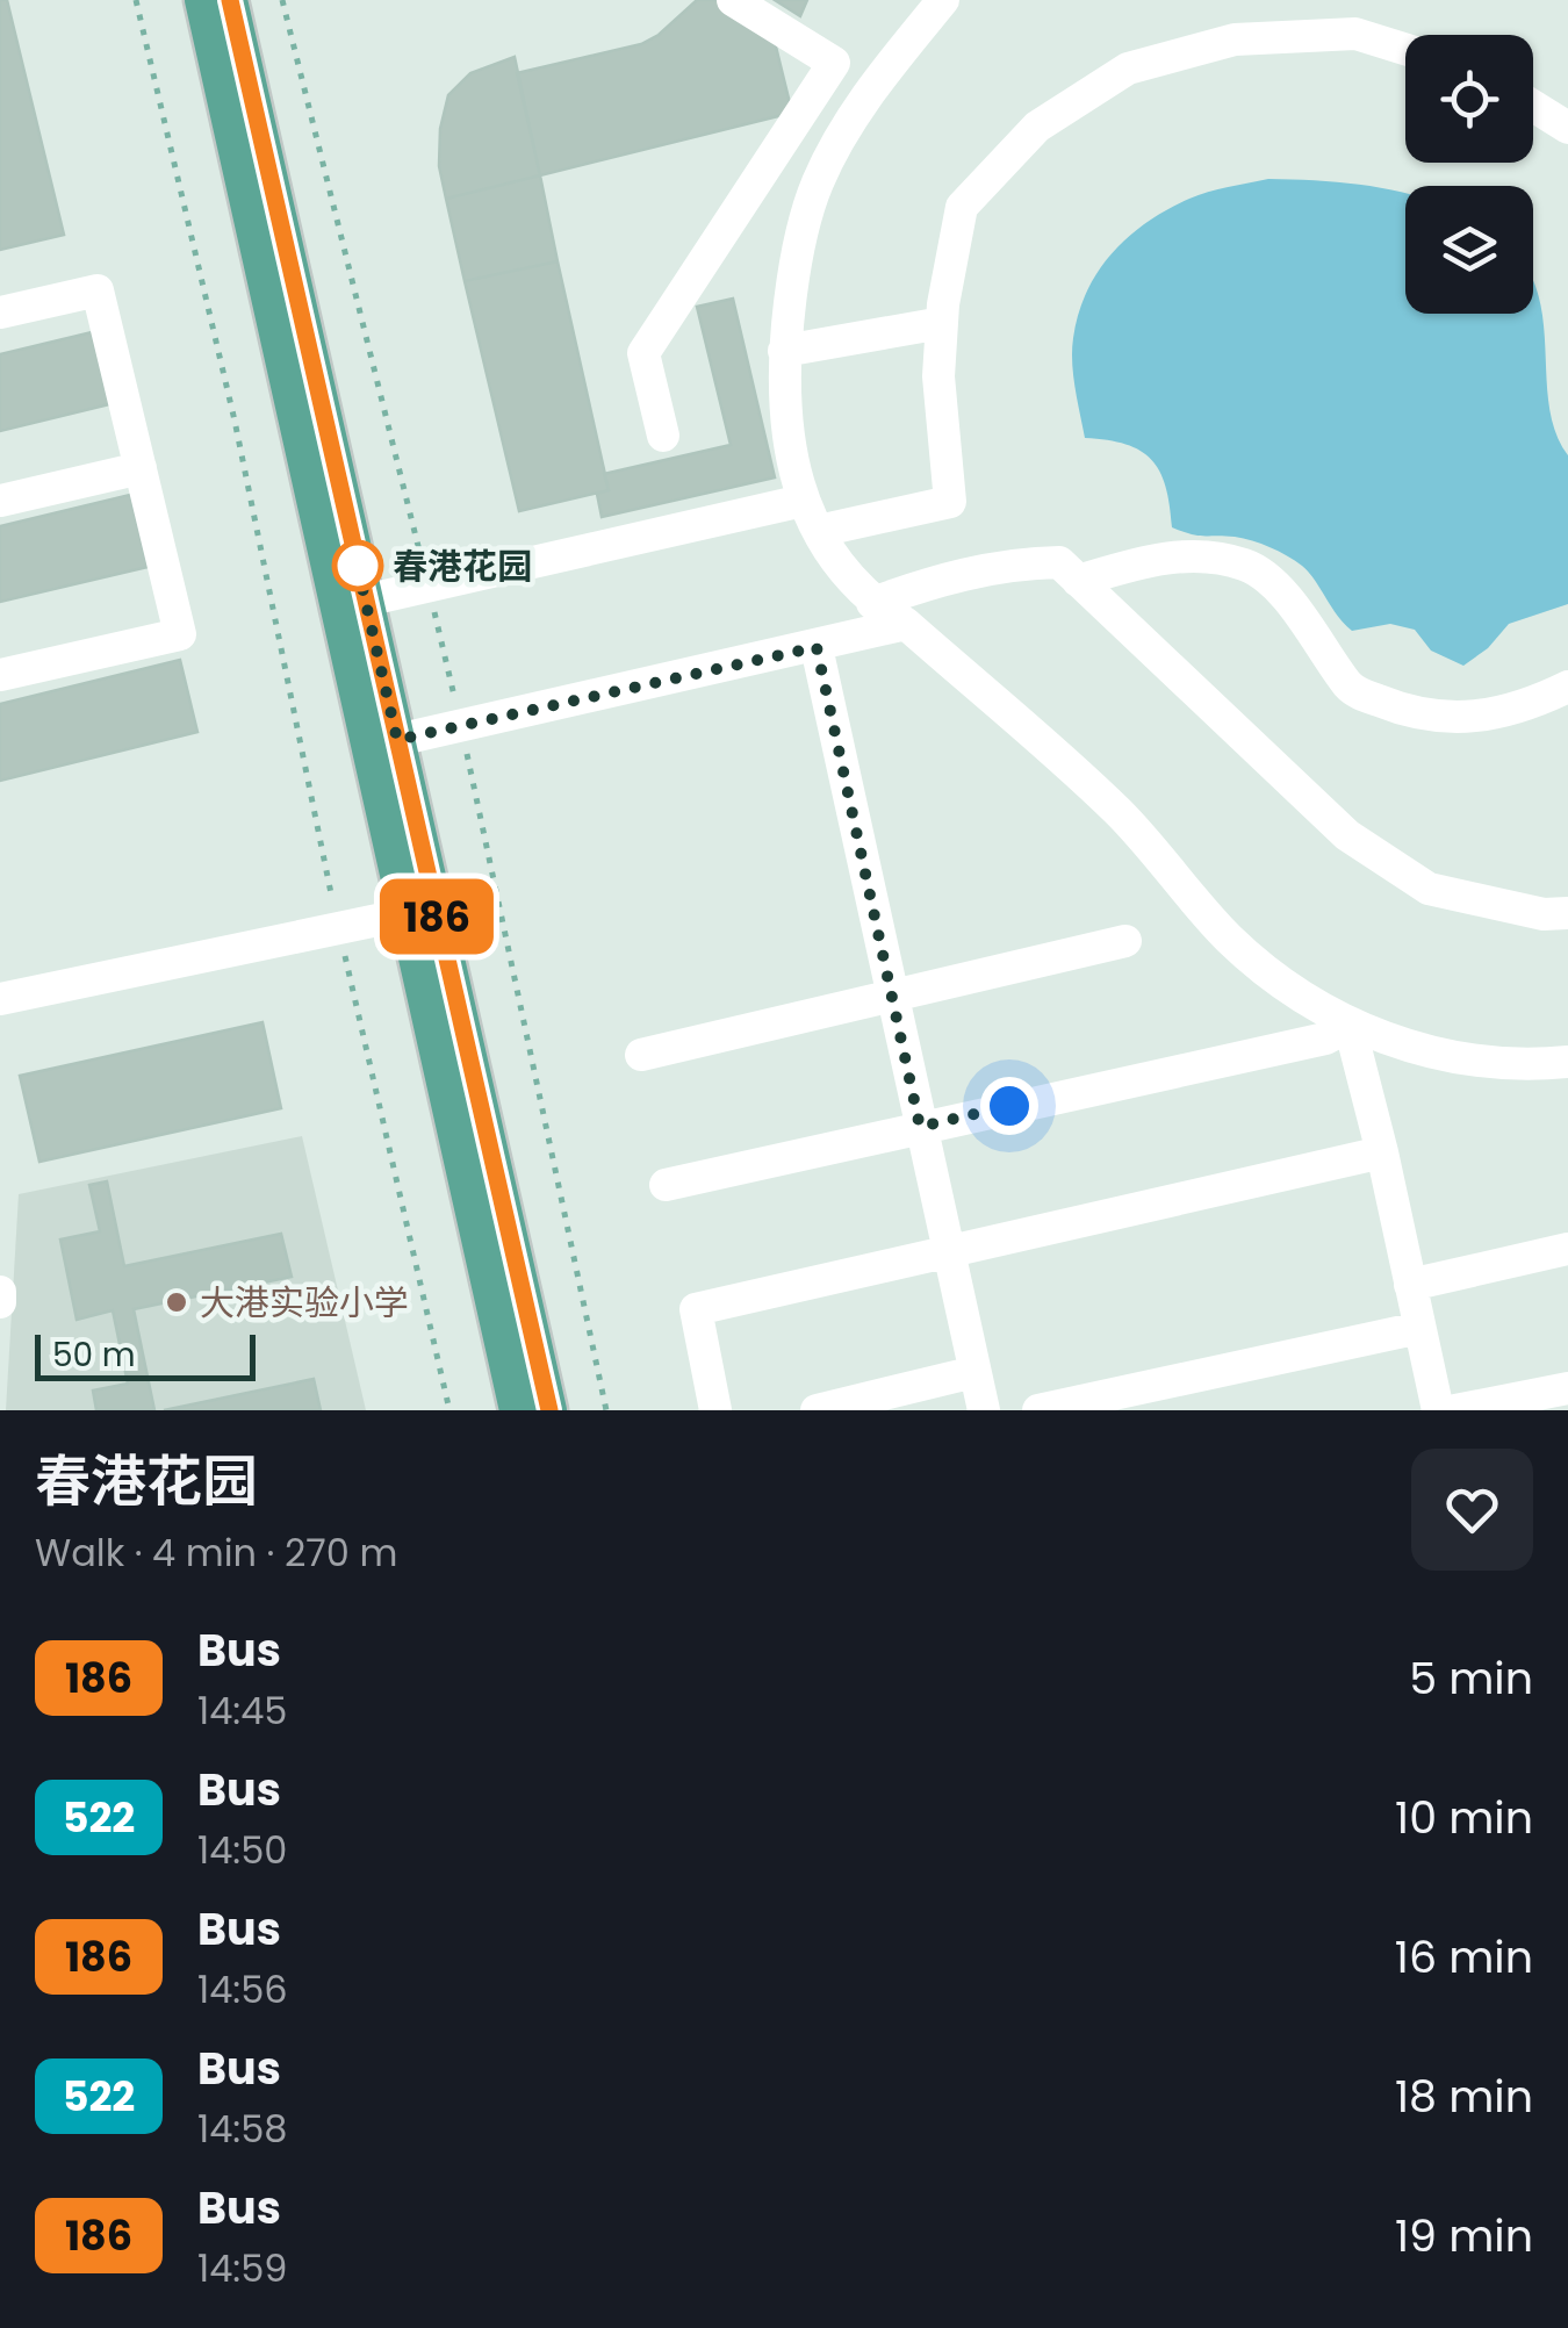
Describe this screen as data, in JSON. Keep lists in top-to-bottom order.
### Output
{
  "places": ["春港花园", "大港实验小学"],
  "lines": ["bus line 186"],
  "scale_bar": "50 m",
  "page": {
    "on_map": "186",
    "scale": "50 m",
    "heading": ["春港花园", "Walk · 4 min · 270 m"],
    "list": [
      {
        "mark": "186",
        "name": "Bus",
        "note": "14:45",
        "value": "5 min"
      },
      {
        "mark": "522",
        "name": "Bus",
        "note": "14:50",
        "value": "10 min"
      },
      {
        "mark": "186",
        "name": "Bus",
        "note": "14:56",
        "value": "16 min"
      },
      {
        "mark": "522",
        "name": "Bus",
        "note": "14:58",
        "value": "18 min"
      },
      {
        "mark": "186",
        "name": "Bus",
        "note": "14:59",
        "value": "19 min"
      }
    ]
  }
}
